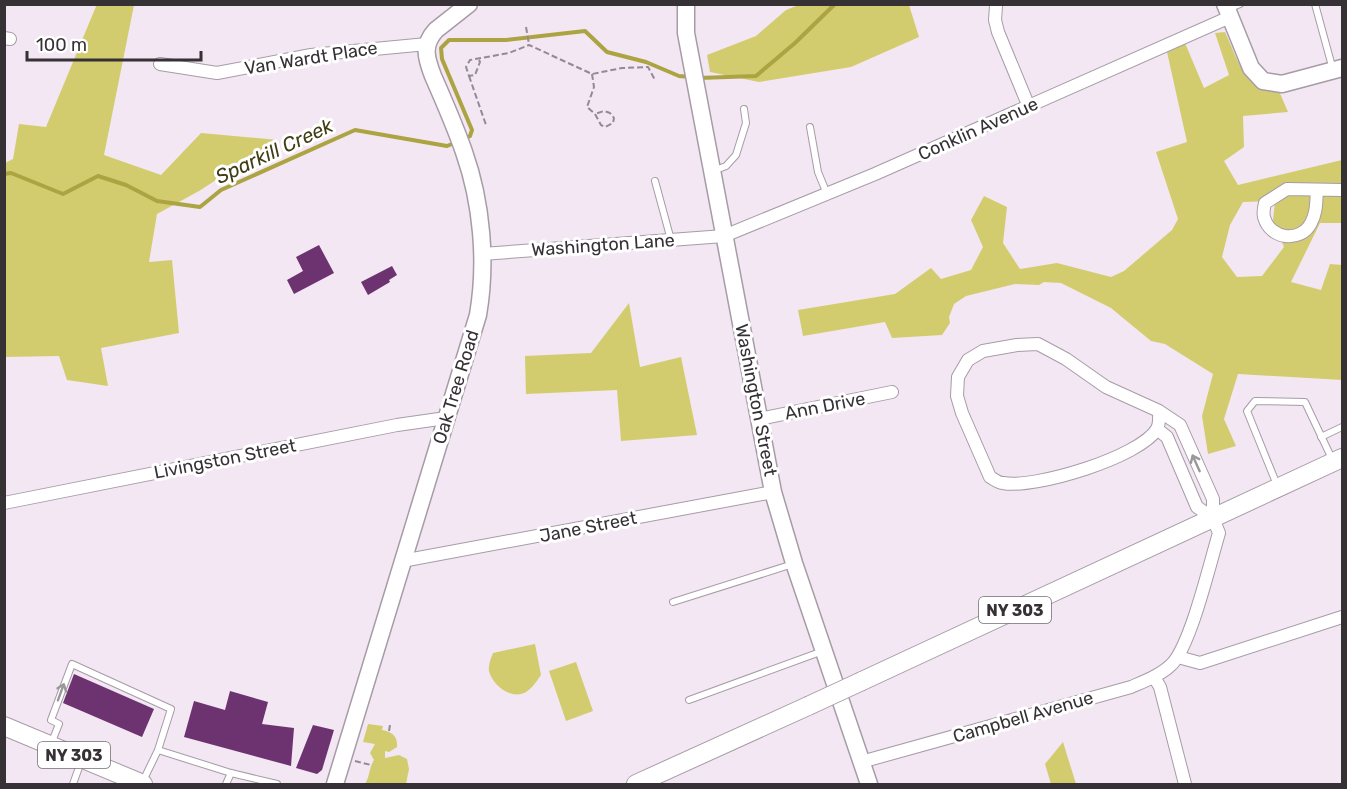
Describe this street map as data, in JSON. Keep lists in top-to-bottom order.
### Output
{
  "streets": {
    "main road": ["NY 303"],
    "street": [
      "Van Wardt Place",
      "Conklin Avenue",
      "Washington Lane",
      "Oak Tree Road",
      "Washington Street",
      "Ann Drive",
      "Livingston Street",
      "Jane Street",
      "Campbell Avenue"
    ]
  },
  "crossings": [
    ["Van Wardt Place", "Oak Tree Road"],
    ["Conklin Avenue", "Washington Lane"],
    ["Conklin Avenue", "Washington Street"],
    ["Washington Lane", "Oak Tree Road"],
    ["Washington Lane", "Washington Street"],
    ["Oak Tree Road", "Livingston Street"],
    ["Oak Tree Road", "Jane Street"],
    ["Washington Street", "Ann Drive"],
    ["Washington Street", "Jane Street"],
    ["Washington Street", "Campbell Avenue"],
    ["NY 303", "Campbell Avenue"]
  ],
  "water": ["Sparkill Creek"],
  "scale_bar": "100 m"
}
